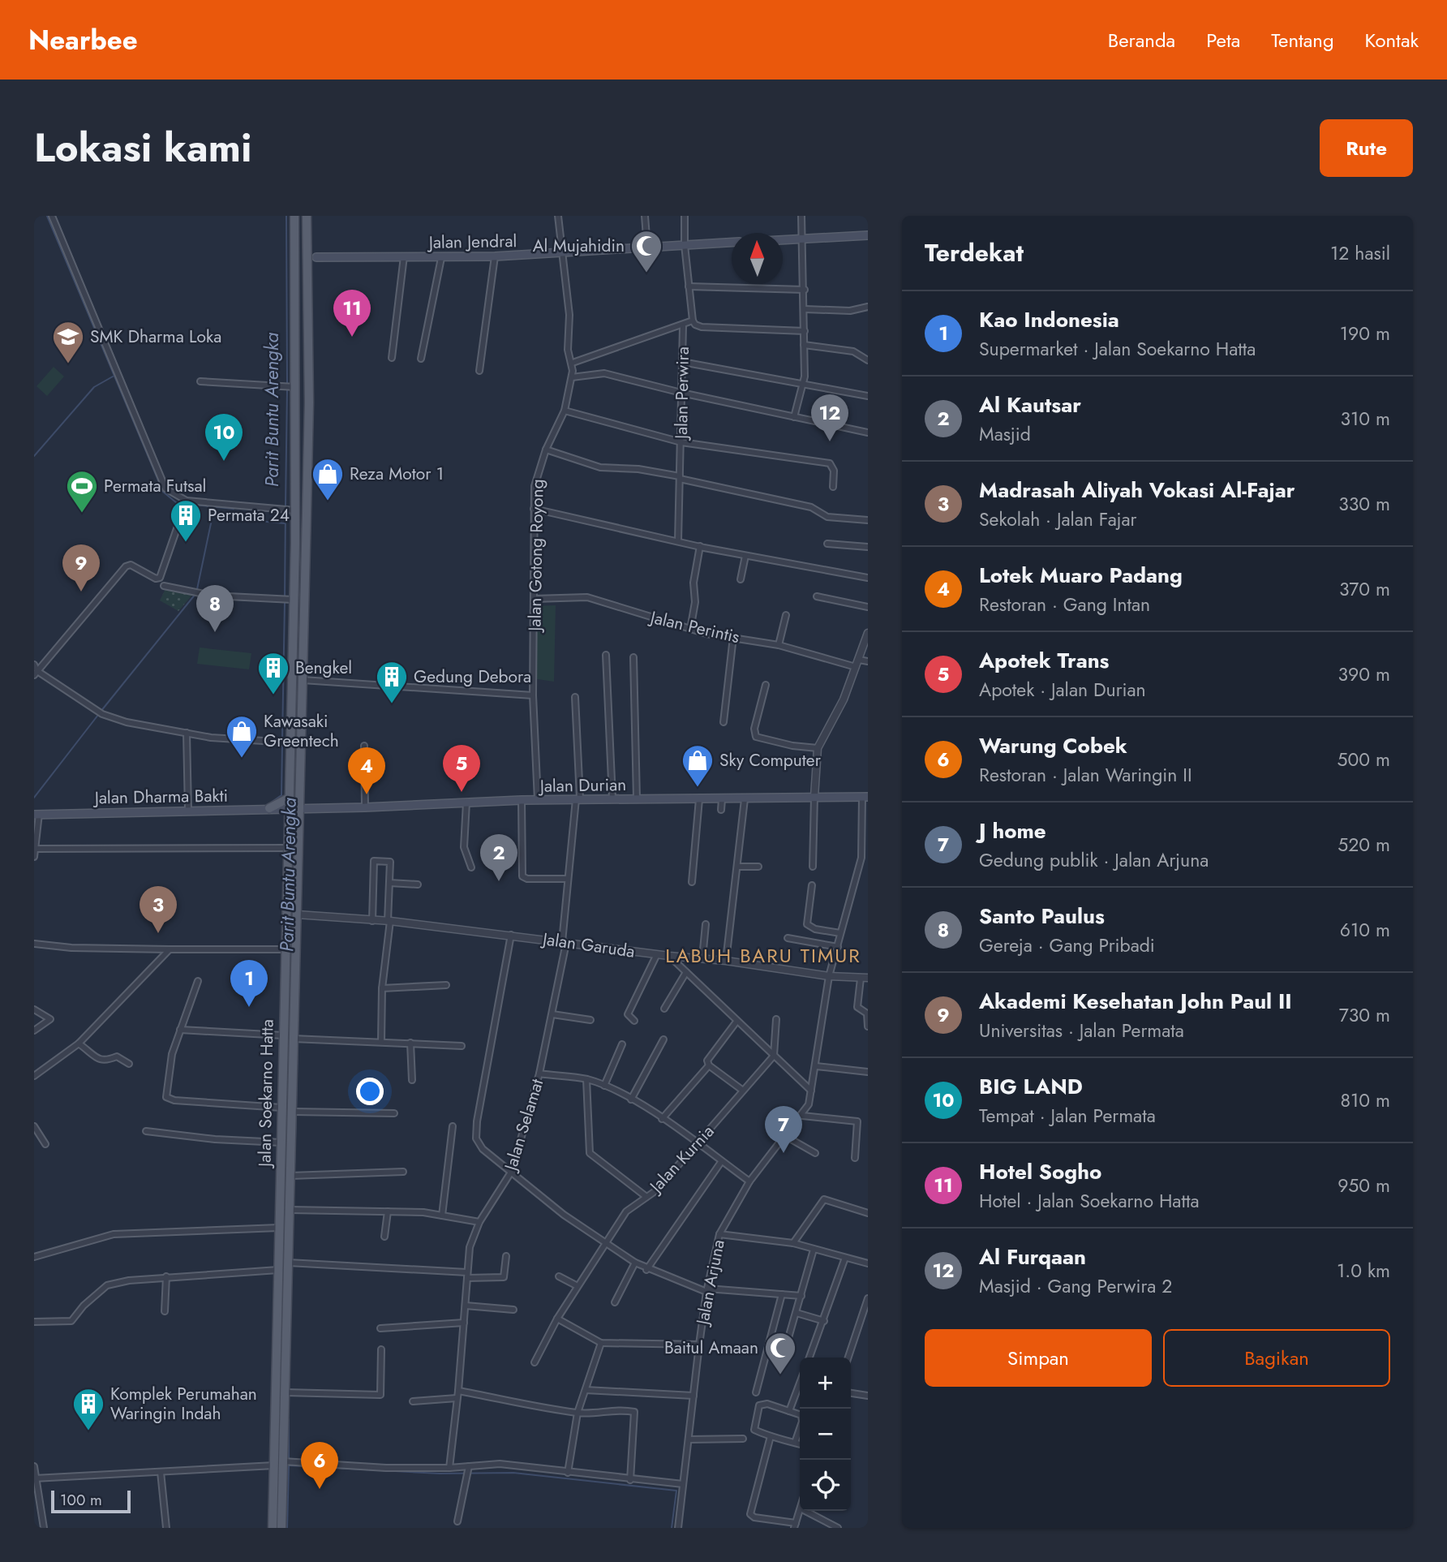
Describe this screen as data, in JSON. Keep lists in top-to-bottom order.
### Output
{
  "streets": {
    "main road": [
      "Jalan Jendral",
      "Jalan Durian",
      "Jalan Dharma Bakti",
      "Jalan Soekarno Hatta"
    ],
    "street": [
      "Jalan Perwira",
      "Jalan Gotong Royong",
      "Jalan Perintis",
      "Jalan Garuda",
      "Jalan Selamat",
      "Jalan Kurnia",
      "Jalan Arjuna"
    ]
  },
  "crossings": [
    ["Jalan Jendral", "Jalan Gotong Royong"],
    ["Jalan Jendral", "Jalan Soekarno Hatta"],
    ["Jalan Gotong Royong", "Jalan Perintis"],
    ["Jalan Gotong Royong", "Jalan Durian"],
    ["Jalan Durian", "Jalan Dharma Bakti"],
    ["Jalan Durian", "Jalan Soekarno Hatta"],
    ["Jalan Durian", "Jalan Selamat"],
    ["Jalan Durian", "Jalan Arjuna"],
    ["Jalan Dharma Bakti", "Jalan Soekarno Hatta"],
    ["Jalan Garuda", "Jalan Soekarno Hatta"],
    ["Jalan Garuda", "Jalan Selamat"],
    ["Jalan Garuda", "Jalan Arjuna"]
  ],
  "districts": ["LABUH BARU TIMUR"],
  "water": ["Parit Buntu Arengka"],
  "places": {
    "mosque": ["Al Mujahidin", "Baitul Amaan"],
    "school or university": ["SMK Dharma Loka"],
    "shop": ["Reza Motor 1", "Kawasaki Greentech", "Sky Computer"],
    "sports": ["Permata Futsal"],
    "building": [
      "Permata 24",
      "Bengkel",
      "Gedung Debora",
      "Komplek Perumahan Waringin Indah"
    ]
  },
  "scale_bar": "100 m",
  "north": "top",
  "page": {
    "header": "Nearbee",
    "nav": [
      "Beranda",
      "Peta",
      "Tentang",
      "Kontak"
    ],
    "title": "Lokasi kami",
    "buttons": [
      "Rute",
      ["Simpan", "Bagikan"]
    ],
    "heading": ["Terdekat", "12 hasil"],
    "pins": [
      "11",
      "12",
      "10",
      "9",
      "8",
      "5",
      "4",
      "2",
      "3",
      "1",
      "7",
      "6"
    ],
    "list": [
      {
        "mark": "1",
        "name": "Kao Indonesia",
        "note": "Supermarket · Jalan Soekarno Hatta",
        "value": "190 m"
      },
      {
        "mark": "2",
        "name": "Al Kautsar",
        "note": "Masjid",
        "value": "310 m"
      },
      {
        "mark": "3",
        "name": "Madrasah Aliyah Vokasi Al-Fajar",
        "note": "Sekolah · Jalan Fajar",
        "value": "330 m"
      },
      {
        "mark": "4",
        "name": "Lotek Muaro Padang",
        "note": "Restoran · Gang Intan",
        "value": "370 m"
      },
      {
        "mark": "5",
        "name": "Apotek Trans",
        "note": "Apotek · Jalan Durian",
        "value": "390 m"
      },
      {
        "mark": "6",
        "name": "Warung Cobek",
        "note": "Restoran · Jalan Waringin II",
        "value": "500 m"
      },
      {
        "mark": "7",
        "name": "J home",
        "note": "Gedung publik · Jalan Arjuna",
        "value": "520 m"
      },
      {
        "mark": "8",
        "name": "Santo Paulus",
        "note": "Gereja · Gang Pribadi",
        "value": "610 m"
      },
      {
        "mark": "9",
        "name": "Akademi Kesehatan John Paul II",
        "note": "Universitas · Jalan Permata",
        "value": "730 m"
      },
      {
        "mark": "10",
        "name": "BIG LAND",
        "note": "Tempat · Jalan Permata",
        "value": "810 m"
      },
      {
        "mark": "11",
        "name": "Hotel Sogho",
        "note": "Hotel · Jalan Soekarno Hatta",
        "value": "950 m"
      },
      {
        "mark": "12",
        "name": "Al Furqaan",
        "note": "Masjid · Gang Perwira 2",
        "value": "1.0 km"
      }
    ],
    "map_buttons": ["+", "−"],
    "scale": "100 m"
  }
}
